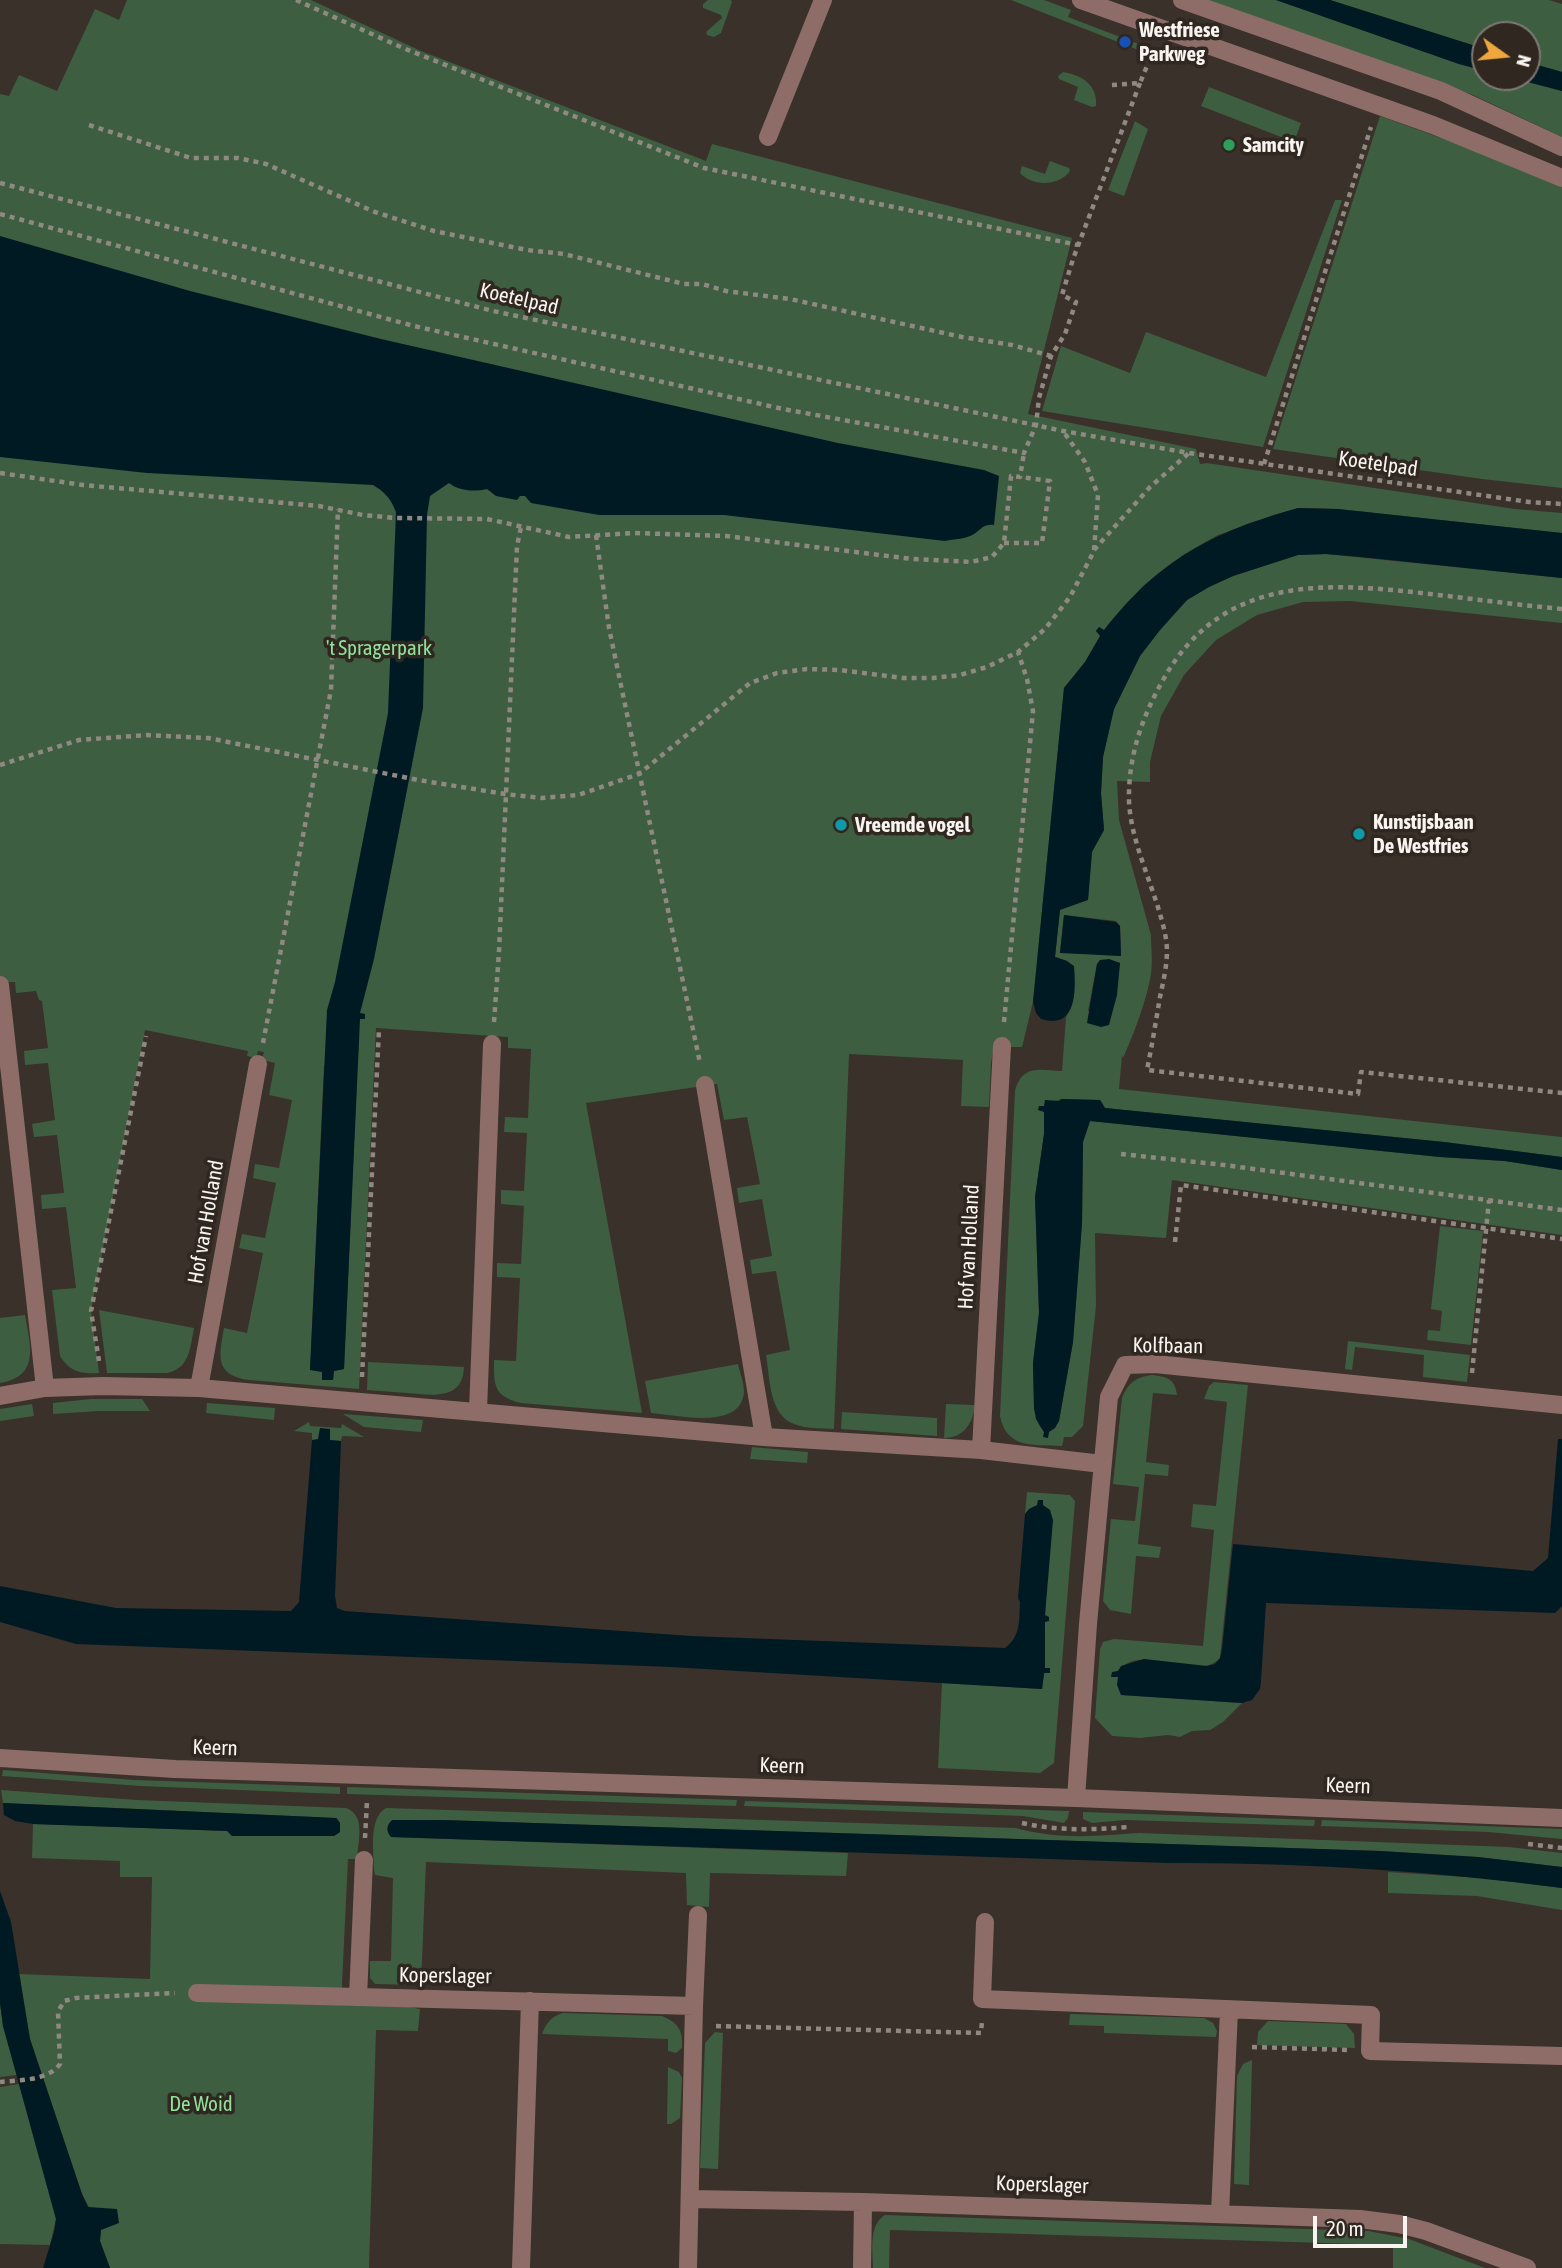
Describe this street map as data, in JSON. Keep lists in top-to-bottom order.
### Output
{
  "streets": {
    "street": [
      "Hof van Holland",
      "Kolfbaan",
      "Keern",
      "Koperslager"
    ],
    "path": ["Koetelpad"]
  },
  "crossings": [
    ["Kolfbaan", "Keern"]
  ],
  "parks": ["'t Spragerpark", "De Woid"],
  "places": [
    "Westfriese Parkweg",
    "Samcity",
    "Vreemde vogel",
    "Kunstijsbaan De Westfries"
  ],
  "scale_bar": "20 m",
  "north": "right"
}
